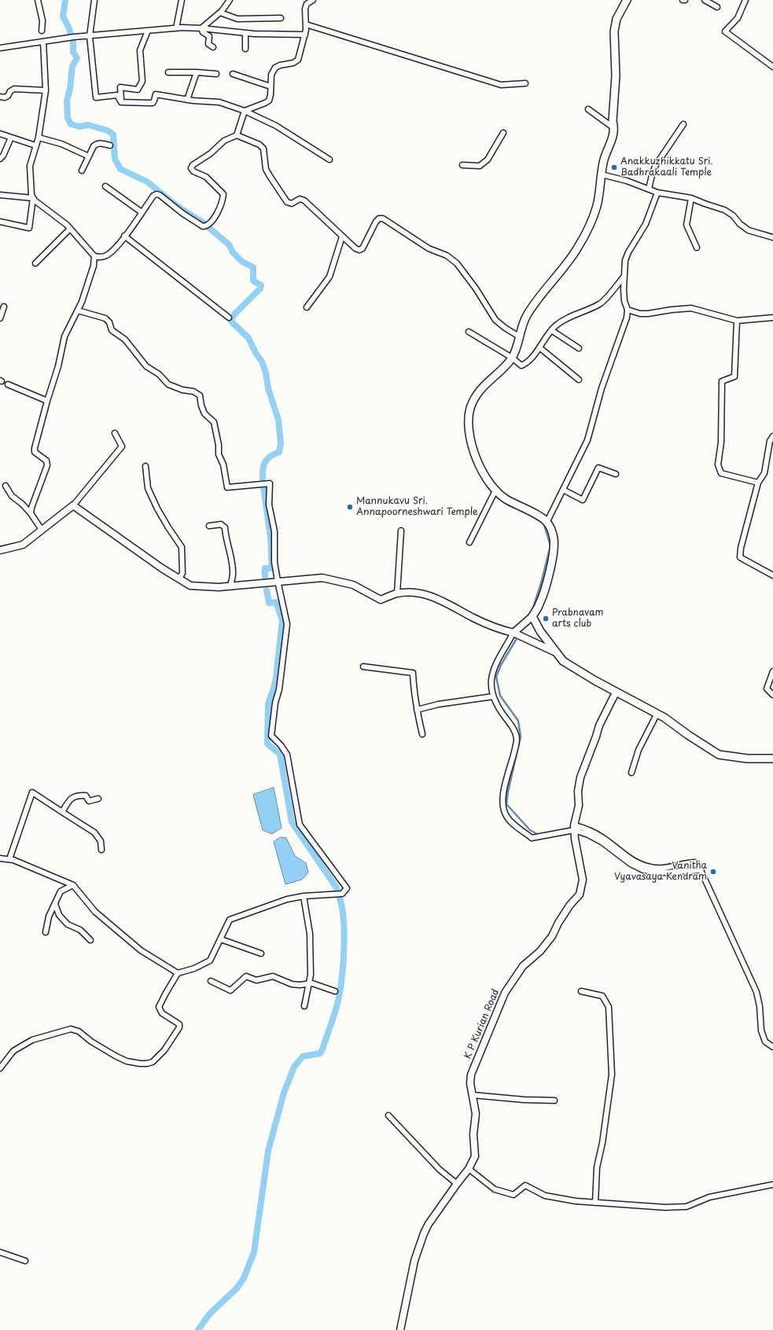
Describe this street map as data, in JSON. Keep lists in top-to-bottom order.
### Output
{
  "streets": {
    "street": ["K P Kurian Road"]
  },
  "places": [
    "Anakkuzhikkatu Sri. Badhrakaali Temple",
    "Mannukavu Sri. Annapoorneshwari Temple",
    "Prabnavam arts club",
    "Vanitha Vyavasaya Kendram"
  ]
}
